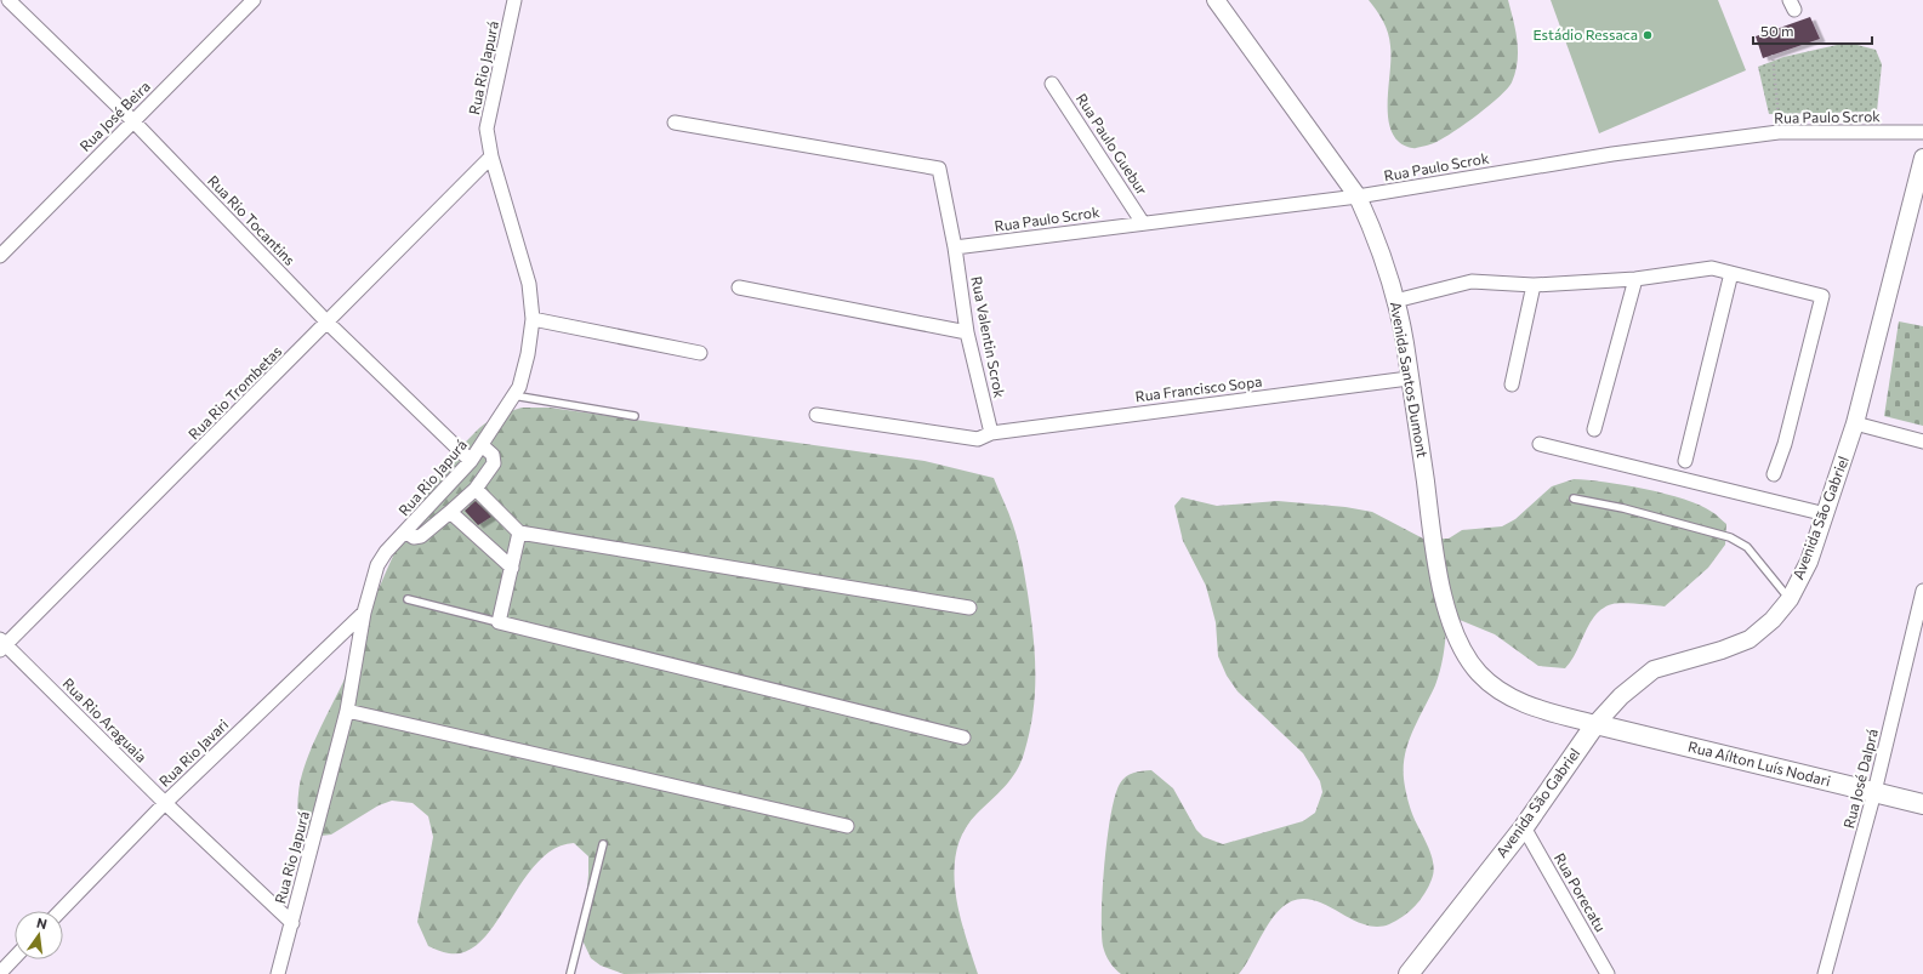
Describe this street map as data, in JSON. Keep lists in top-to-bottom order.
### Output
{
  "streets": {
    "main road": ["Avenida São Gabriel", "Rua Aílton Luís Nodari"],
    "street": [
      "Rua Rio Japurá",
      "Rua José Beira",
      "Rua Paulo Scrok",
      "Rua Paulo Guebur",
      "Rua Rio Tocantins",
      "Rua Valentin Scrok",
      "Avenida Santos Dumont",
      "Rua Francisco Sopa",
      "Rua Rio Trombetas",
      "Rua Rio Araguaia",
      "Rua Rio Javari",
      "Rua José Dalprá",
      "Rua Porecatu"
    ]
  },
  "crossings": [
    ["Rua Rio Japurá", "Rua Rio Tocantins"],
    ["Rua Rio Japurá", "Rua Rio Trombetas"],
    ["Rua Rio Japurá", "Rua Rio Araguaia"],
    ["Rua Rio Japurá", "Rua Rio Javari"],
    ["Rua José Beira", "Rua Rio Tocantins"],
    ["Rua Paulo Scrok", "Rua Paulo Guebur"],
    ["Rua Paulo Scrok", "Rua Valentin Scrok"],
    ["Rua Paulo Scrok", "Avenida Santos Dumont"],
    ["Rua Rio Tocantins", "Rua Rio Trombetas"],
    ["Rua Valentin Scrok", "Rua Francisco Sopa"],
    ["Avenida Santos Dumont", "Rua Francisco Sopa"],
    ["Avenida Santos Dumont", "Avenida São Gabriel"],
    ["Avenida Santos Dumont", "Rua Aílton Luís Nodari"],
    ["Rua Rio Trombetas", "Rua Rio Araguaia"],
    ["Avenida São Gabriel", "Rua Aílton Luís Nodari"],
    ["Avenida São Gabriel", "Rua Porecatu"],
    ["Rua Rio Araguaia", "Rua Rio Javari"],
    ["Rua Aílton Luís Nodari", "Rua José Dalprá"]
  ],
  "places": ["Estádio Ressaca"],
  "scale_bar": "50 m",
  "north": "top"
}
